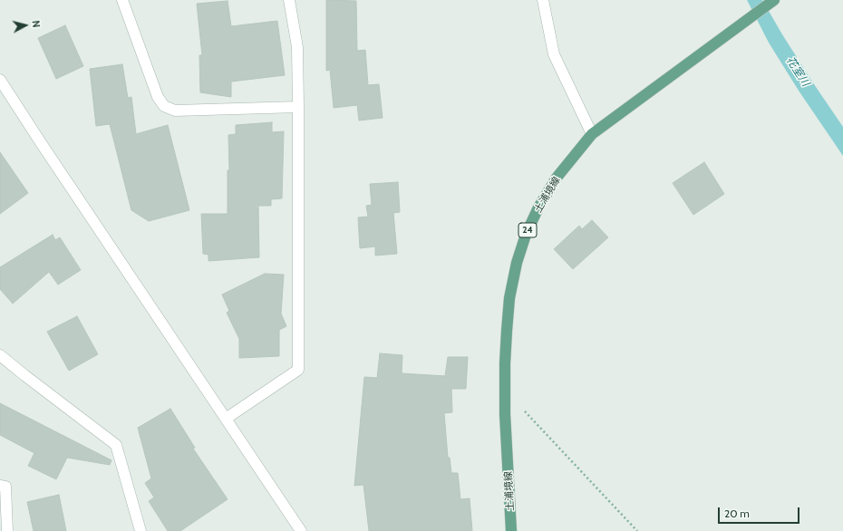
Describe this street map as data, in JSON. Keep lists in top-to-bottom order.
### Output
{
  "streets": {
    "main road": ["土浦境線", "24"]
  },
  "water": ["花室川"],
  "scale_bar": "20 m",
  "north": "right"
}
